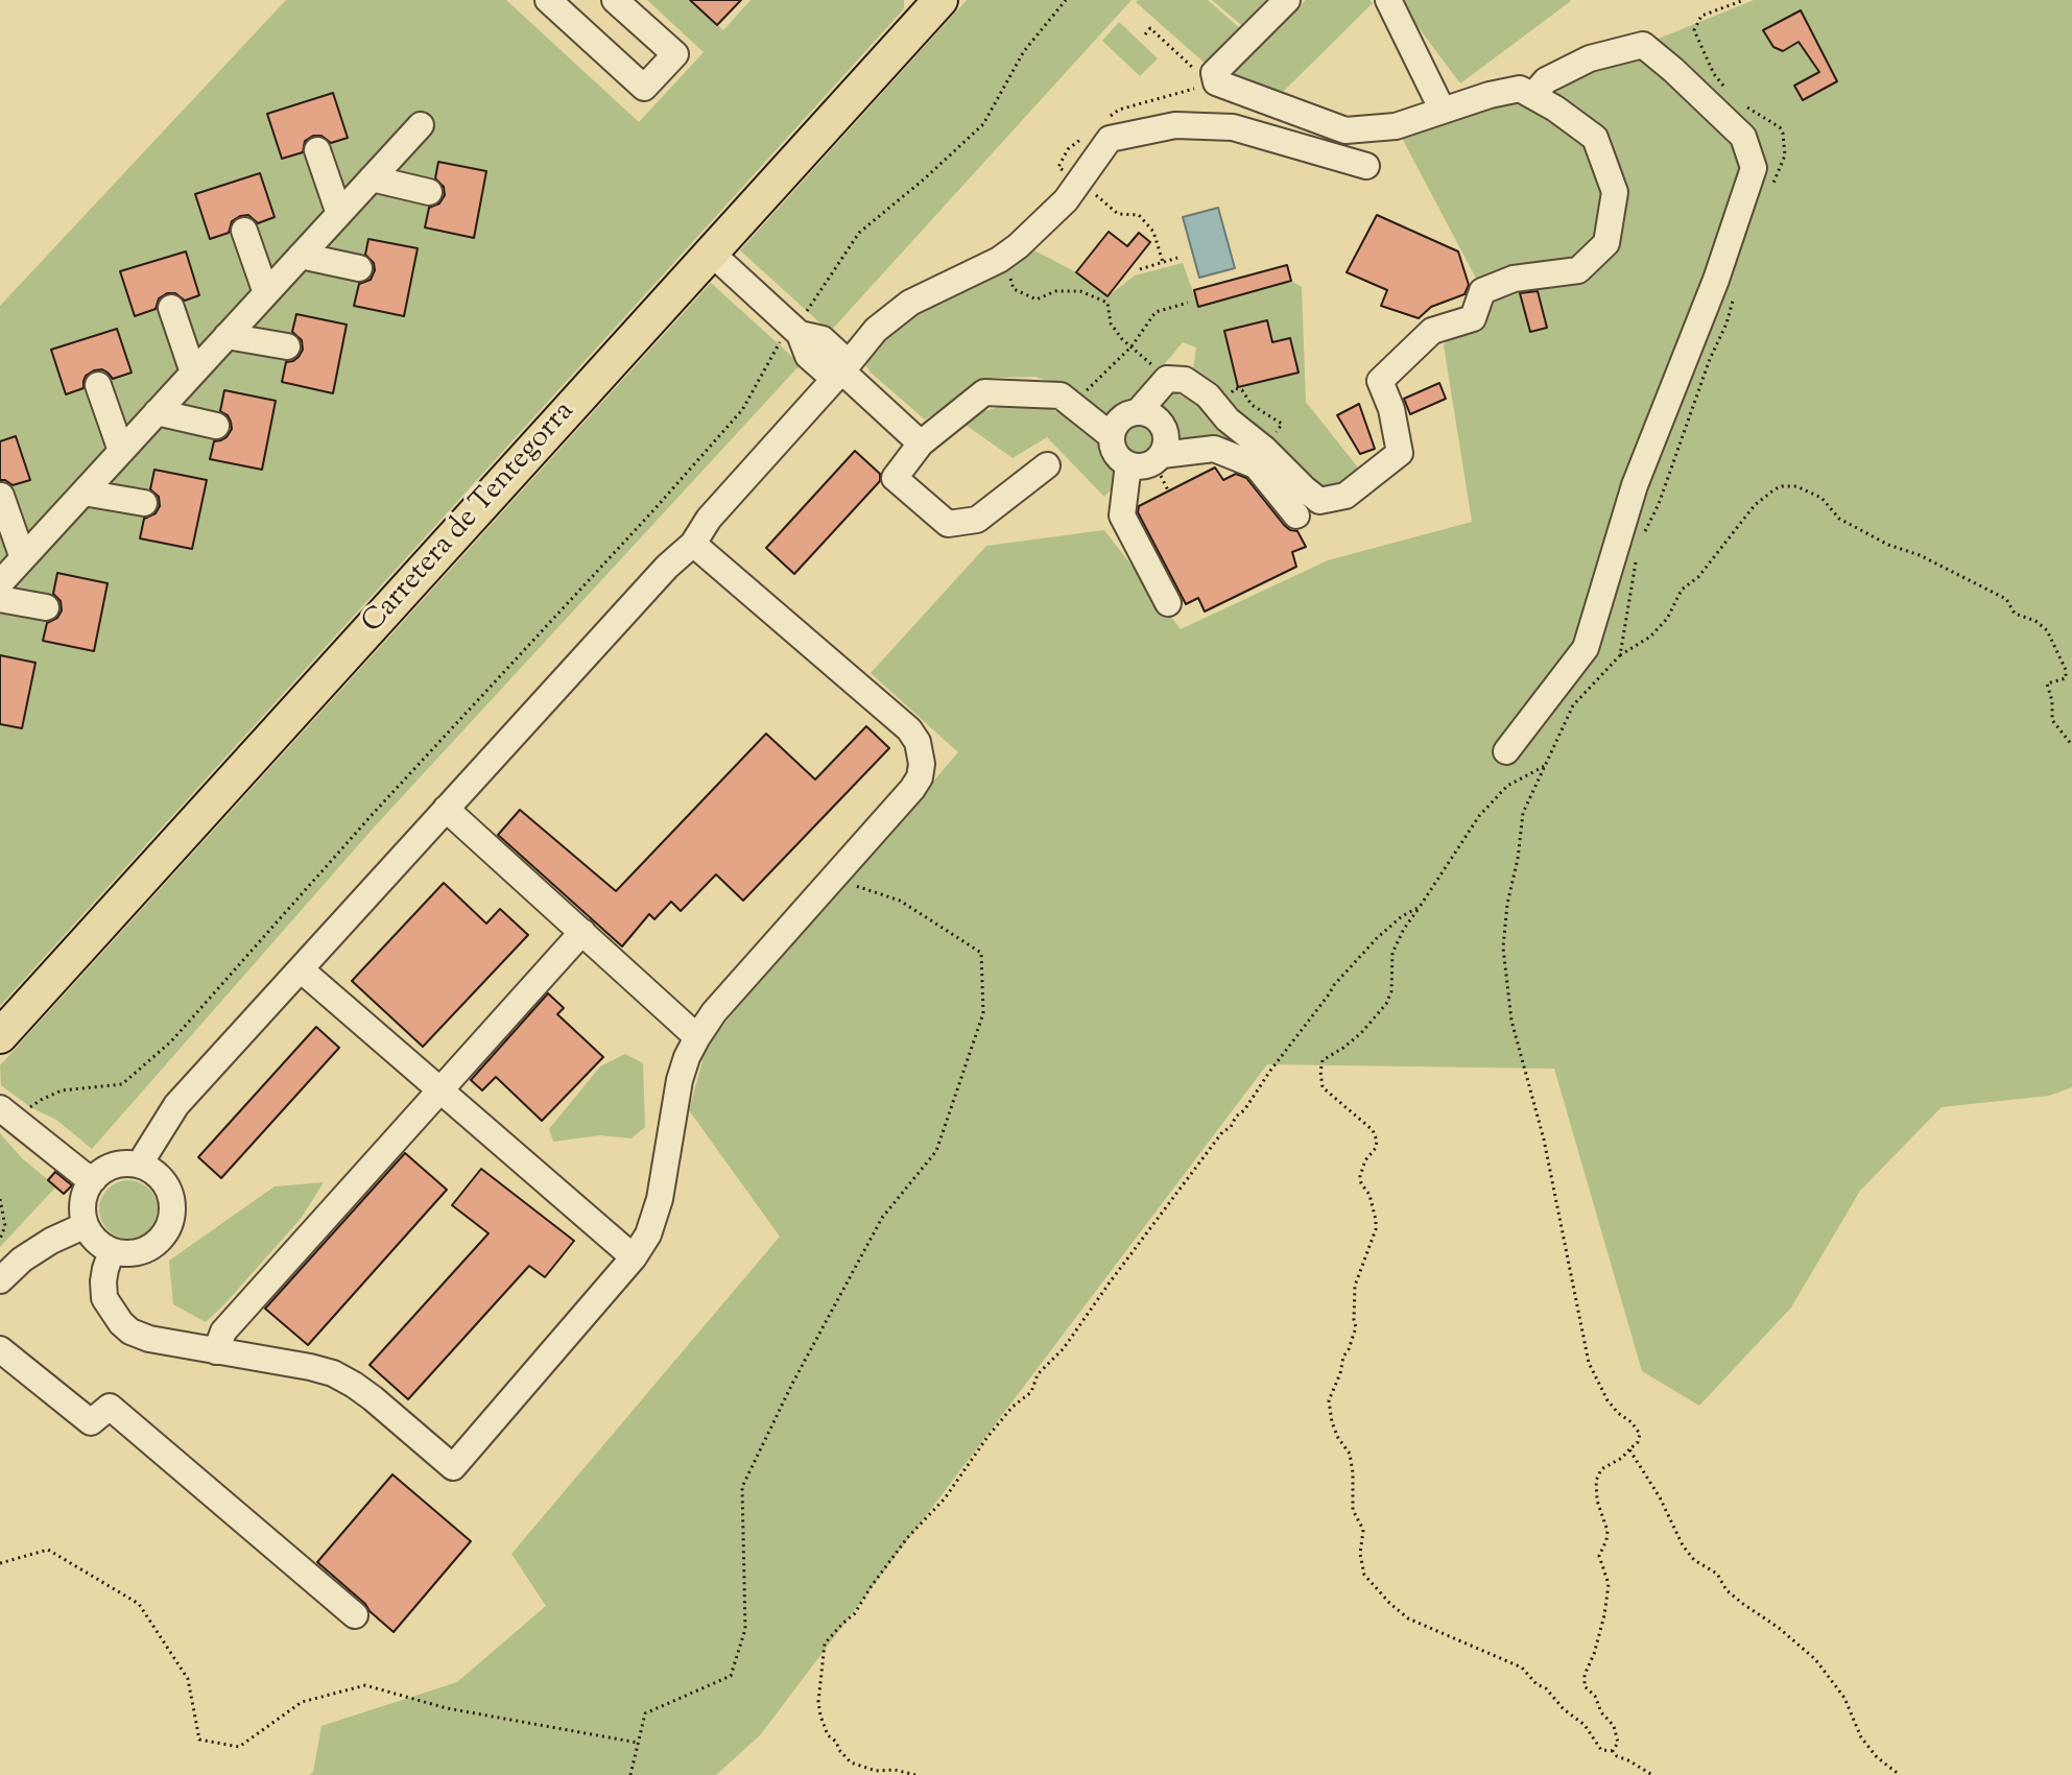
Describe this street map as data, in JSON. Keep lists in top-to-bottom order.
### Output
{
  "streets": {
    "main road": ["Carretera de Tentegorra"]
  }
}
